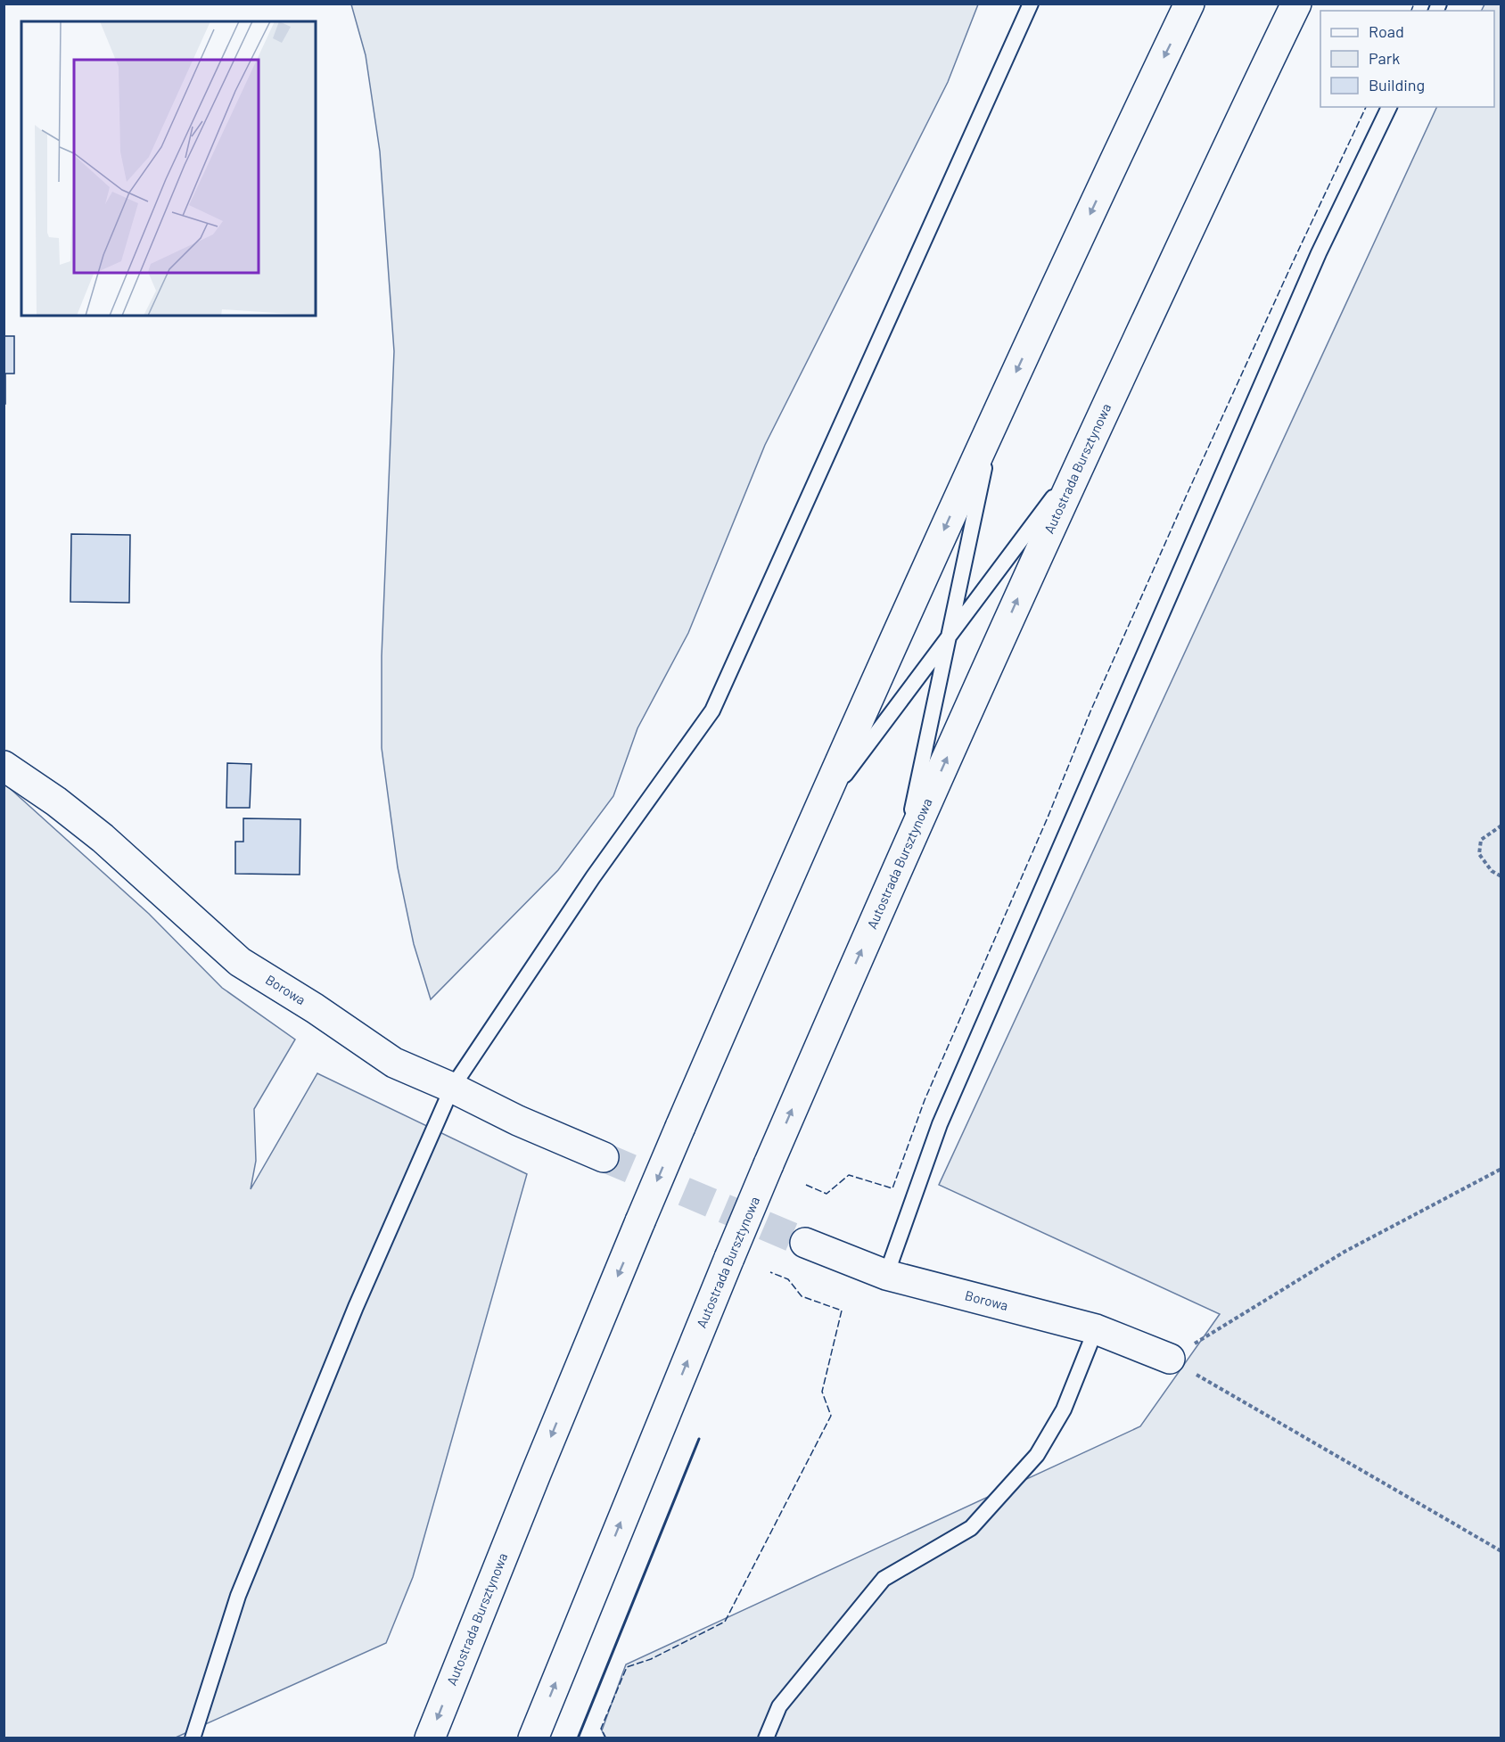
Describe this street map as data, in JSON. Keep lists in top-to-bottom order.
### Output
{
  "streets": {
    "main road": ["Autostrada Bursztynowa", "Borowa"]
  },
  "legend": ["Road", "Park", "Building"]
}
